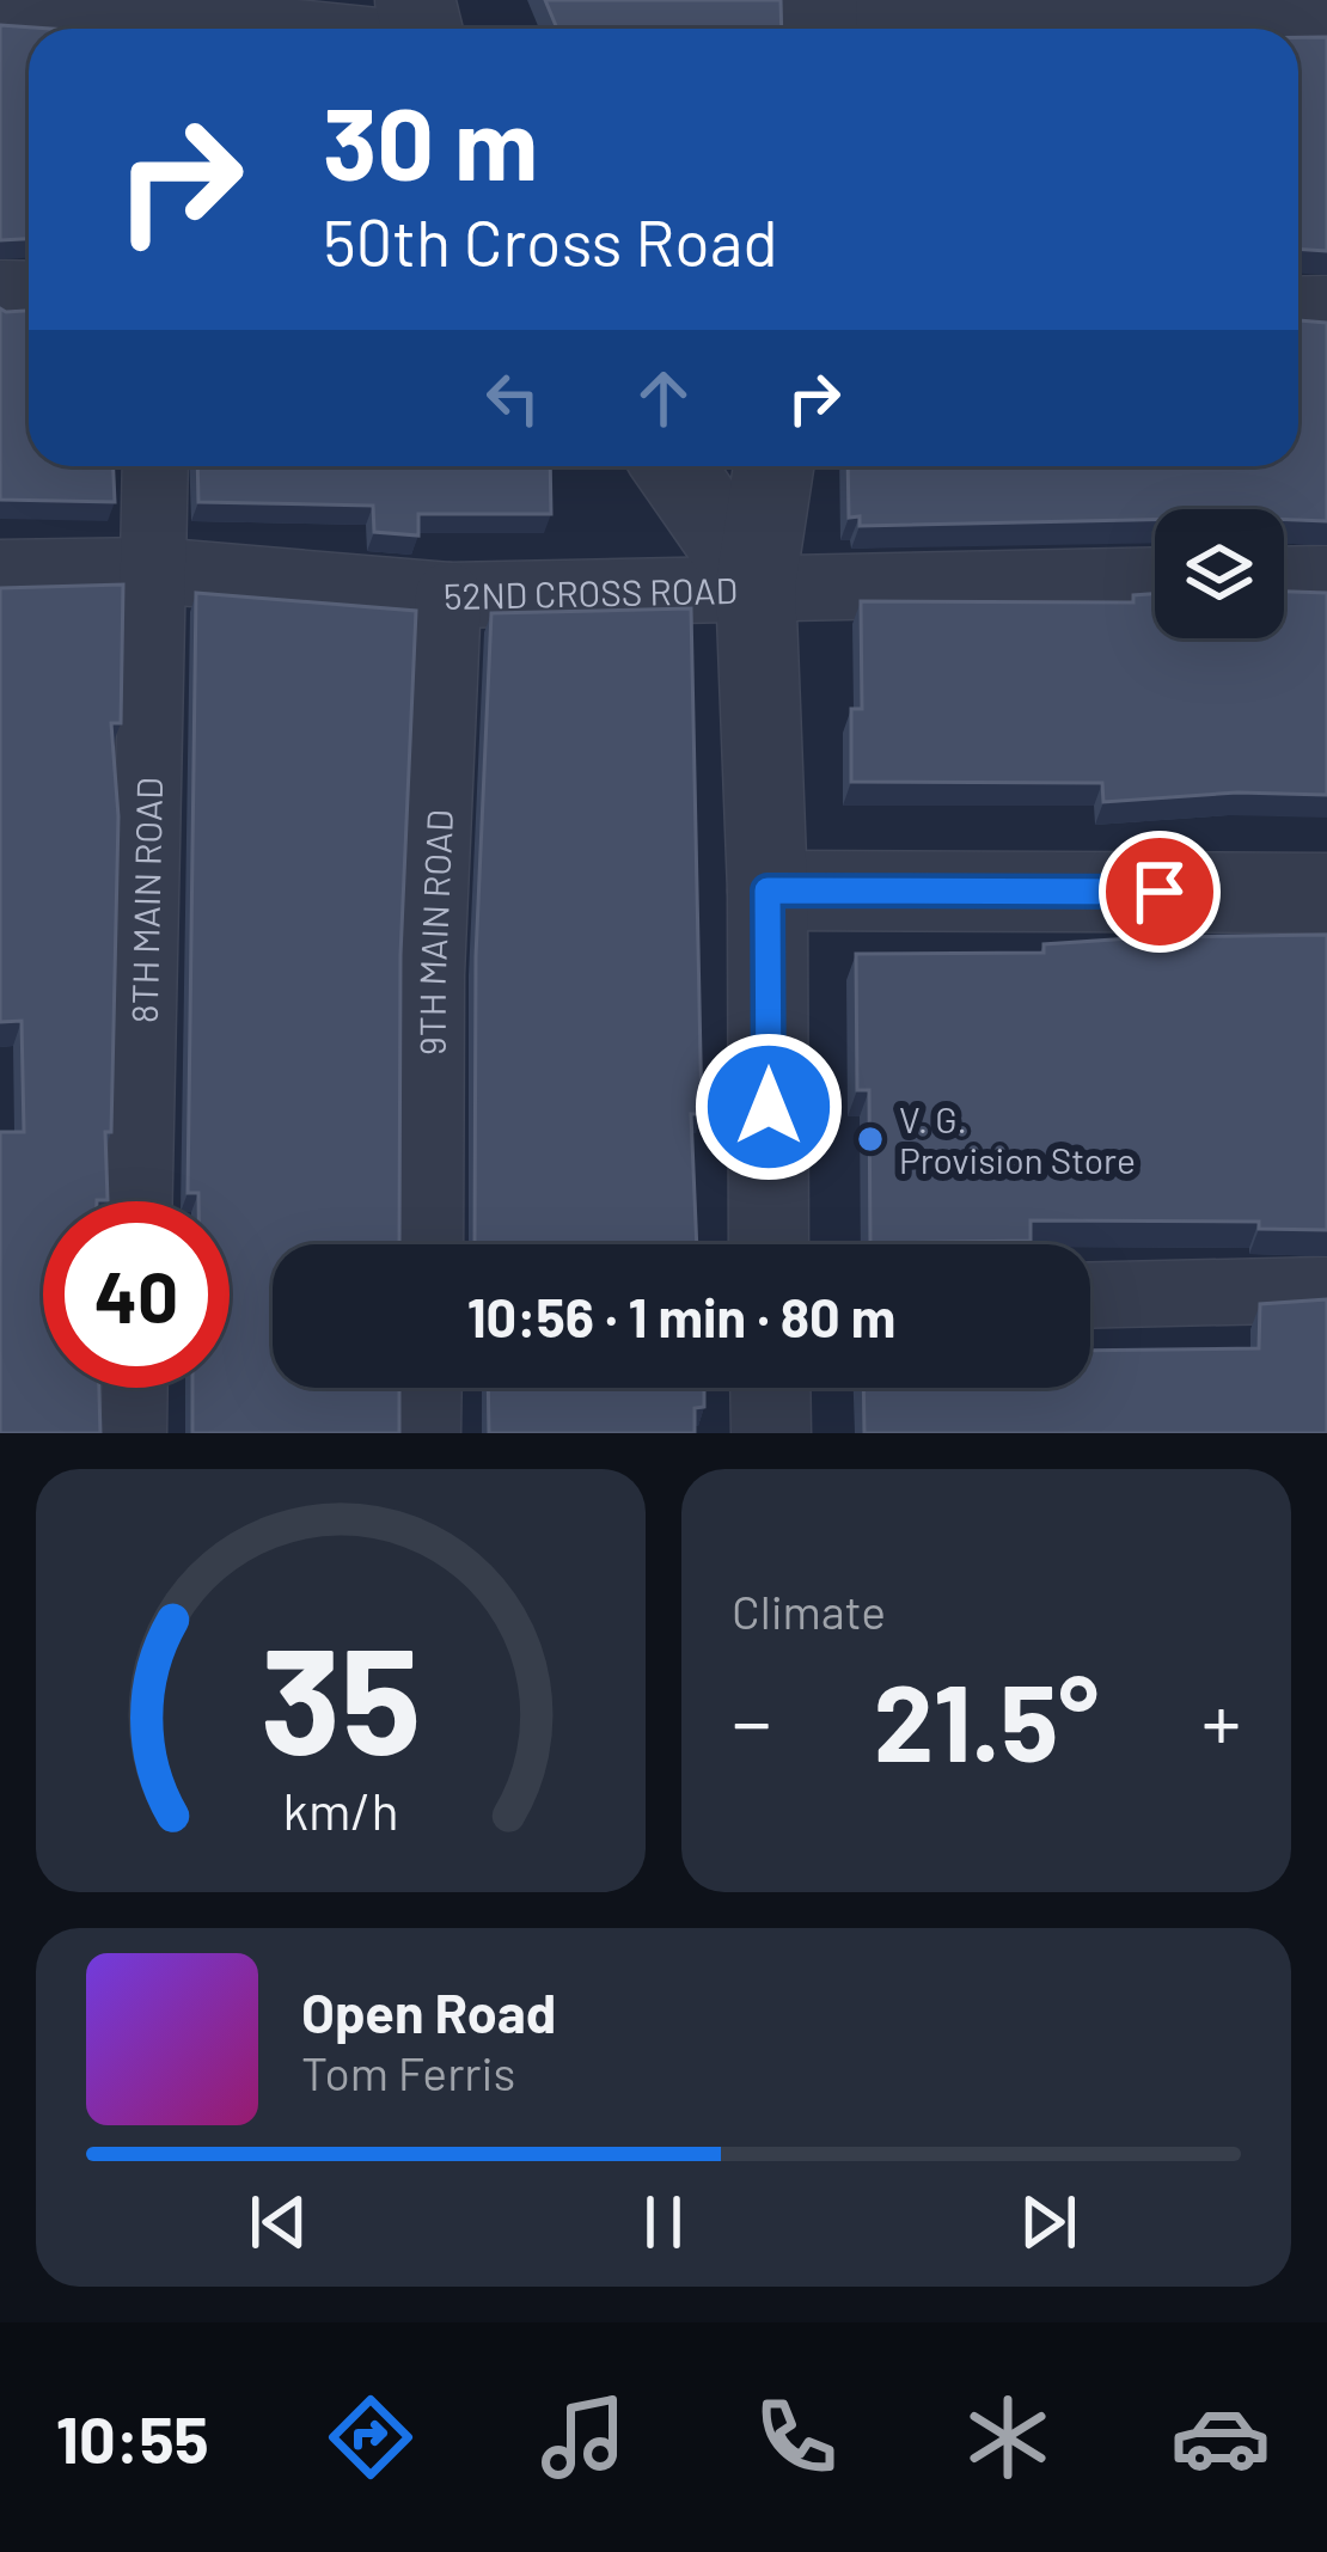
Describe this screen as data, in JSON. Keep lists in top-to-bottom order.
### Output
{
  "streets": {
    "street": ["52ND CROSS ROAD", "8TH MAIN ROAD", "9TH MAIN ROAD"]
  },
  "crossings": [
    ["52ND CROSS ROAD", "8TH MAIN ROAD"],
    ["52ND CROSS ROAD", "9TH MAIN ROAD"]
  ],
  "places": ["V. G. Provision Store"],
  "page": {
    "turn": ["30 m", "50th Cross Road"],
    "limit": "40",
    "trip": "10:56 · 1 min · 80 m",
    "tile": "Climate",
    "heat": ["−", "21.5°", "+"],
    "song": ["Open Road", "Tom Ferris"],
    "tabs": "10:55",
    "gauge": ["35", "km/h"]
  }
}
